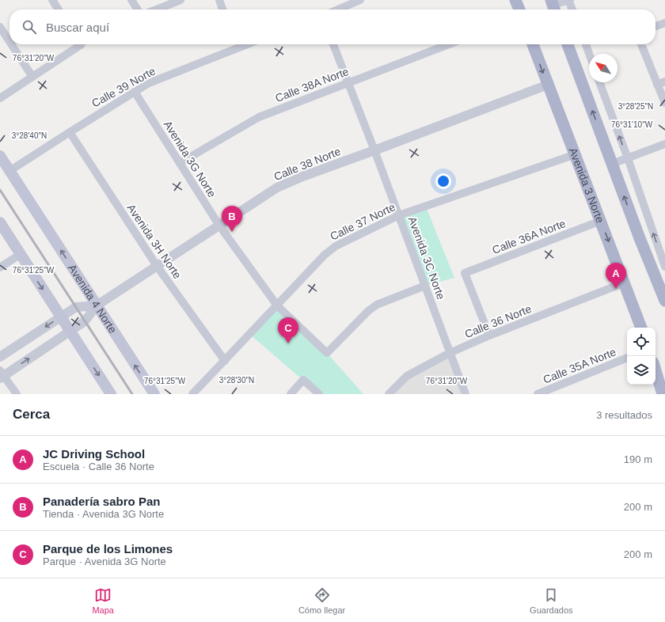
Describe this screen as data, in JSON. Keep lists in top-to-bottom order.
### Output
{
  "streets": {
    "main road": ["Avenida 3 Norte", "Avenida 4 Norte"],
    "street": [
      "Calle 38A Norte",
      "Calle 39 Norte",
      "Avenida 3G Norte",
      "Calle 38 Norte",
      "Calle 37 Norte",
      "Calle 36A Norte",
      "Avenida 3H Norte",
      "Avenida 3C Norte",
      "Calle 36 Norte",
      "Calle 35A Norte"
    ]
  },
  "crossings": [
    ["Calle 38A Norte", "Avenida 3G Norte"],
    ["Calle 38A Norte", "Avenida 3C Norte"],
    ["Calle 39 Norte", "Avenida 3G Norte"],
    ["Calle 39 Norte", "Avenida 3H Norte"],
    ["Calle 39 Norte", "Avenida 4 Norte"],
    ["Avenida 3G Norte", "Calle 38 Norte"],
    ["Avenida 3G Norte", "Calle 37 Norte"],
    ["Avenida 3G Norte", "Avenida 3C Norte"],
    ["Calle 38 Norte", "Avenida 3 Norte"],
    ["Calle 38 Norte", "Avenida 3H Norte"],
    ["Calle 38 Norte", "Avenida 3C Norte"],
    ["Calle 38 Norte", "Avenida 4 Norte"],
    ["Avenida 3 Norte", "Calle 37 Norte"],
    ["Avenida 3 Norte", "Calle 36A Norte"],
    ["Avenida 3 Norte", "Calle 36 Norte"],
    ["Calle 37 Norte", "Avenida 3H Norte"],
    ["Calle 37 Norte", "Avenida 3C Norte"],
    ["Calle 36A Norte", "Calle 36 Norte"],
    ["Avenida 3C Norte", "Calle 36 Norte"]
  ],
  "north": "top left",
  "page": {
    "search": "Buscar aquí",
    "pins": ["B", "A", "C"],
    "heading": ["Cerca", "3 resultados"],
    "list": [
      {
        "mark": "A",
        "name": "JC Driving School",
        "note": "Escuela · Calle 36 Norte",
        "value": "190 m"
      },
      {
        "mark": "B",
        "name": "Panadería sabro Pan",
        "note": "Tienda · Avenida 3G Norte",
        "value": "200 m"
      },
      {
        "mark": "C",
        "name": "Parque de los Limones",
        "note": "Parque · Avenida 3G Norte",
        "value": "200 m"
      }
    ],
    "nav": ["Mapa", "Cómo llegar", "Guardados"]
  },
  "coordinates": [
    "76°31'20\"W",
    "3°28'25\"N",
    "76°31'10\"W",
    "3°28'40\"N",
    "76°31'25\"W",
    "3°28'30\"N"
  ]
}
